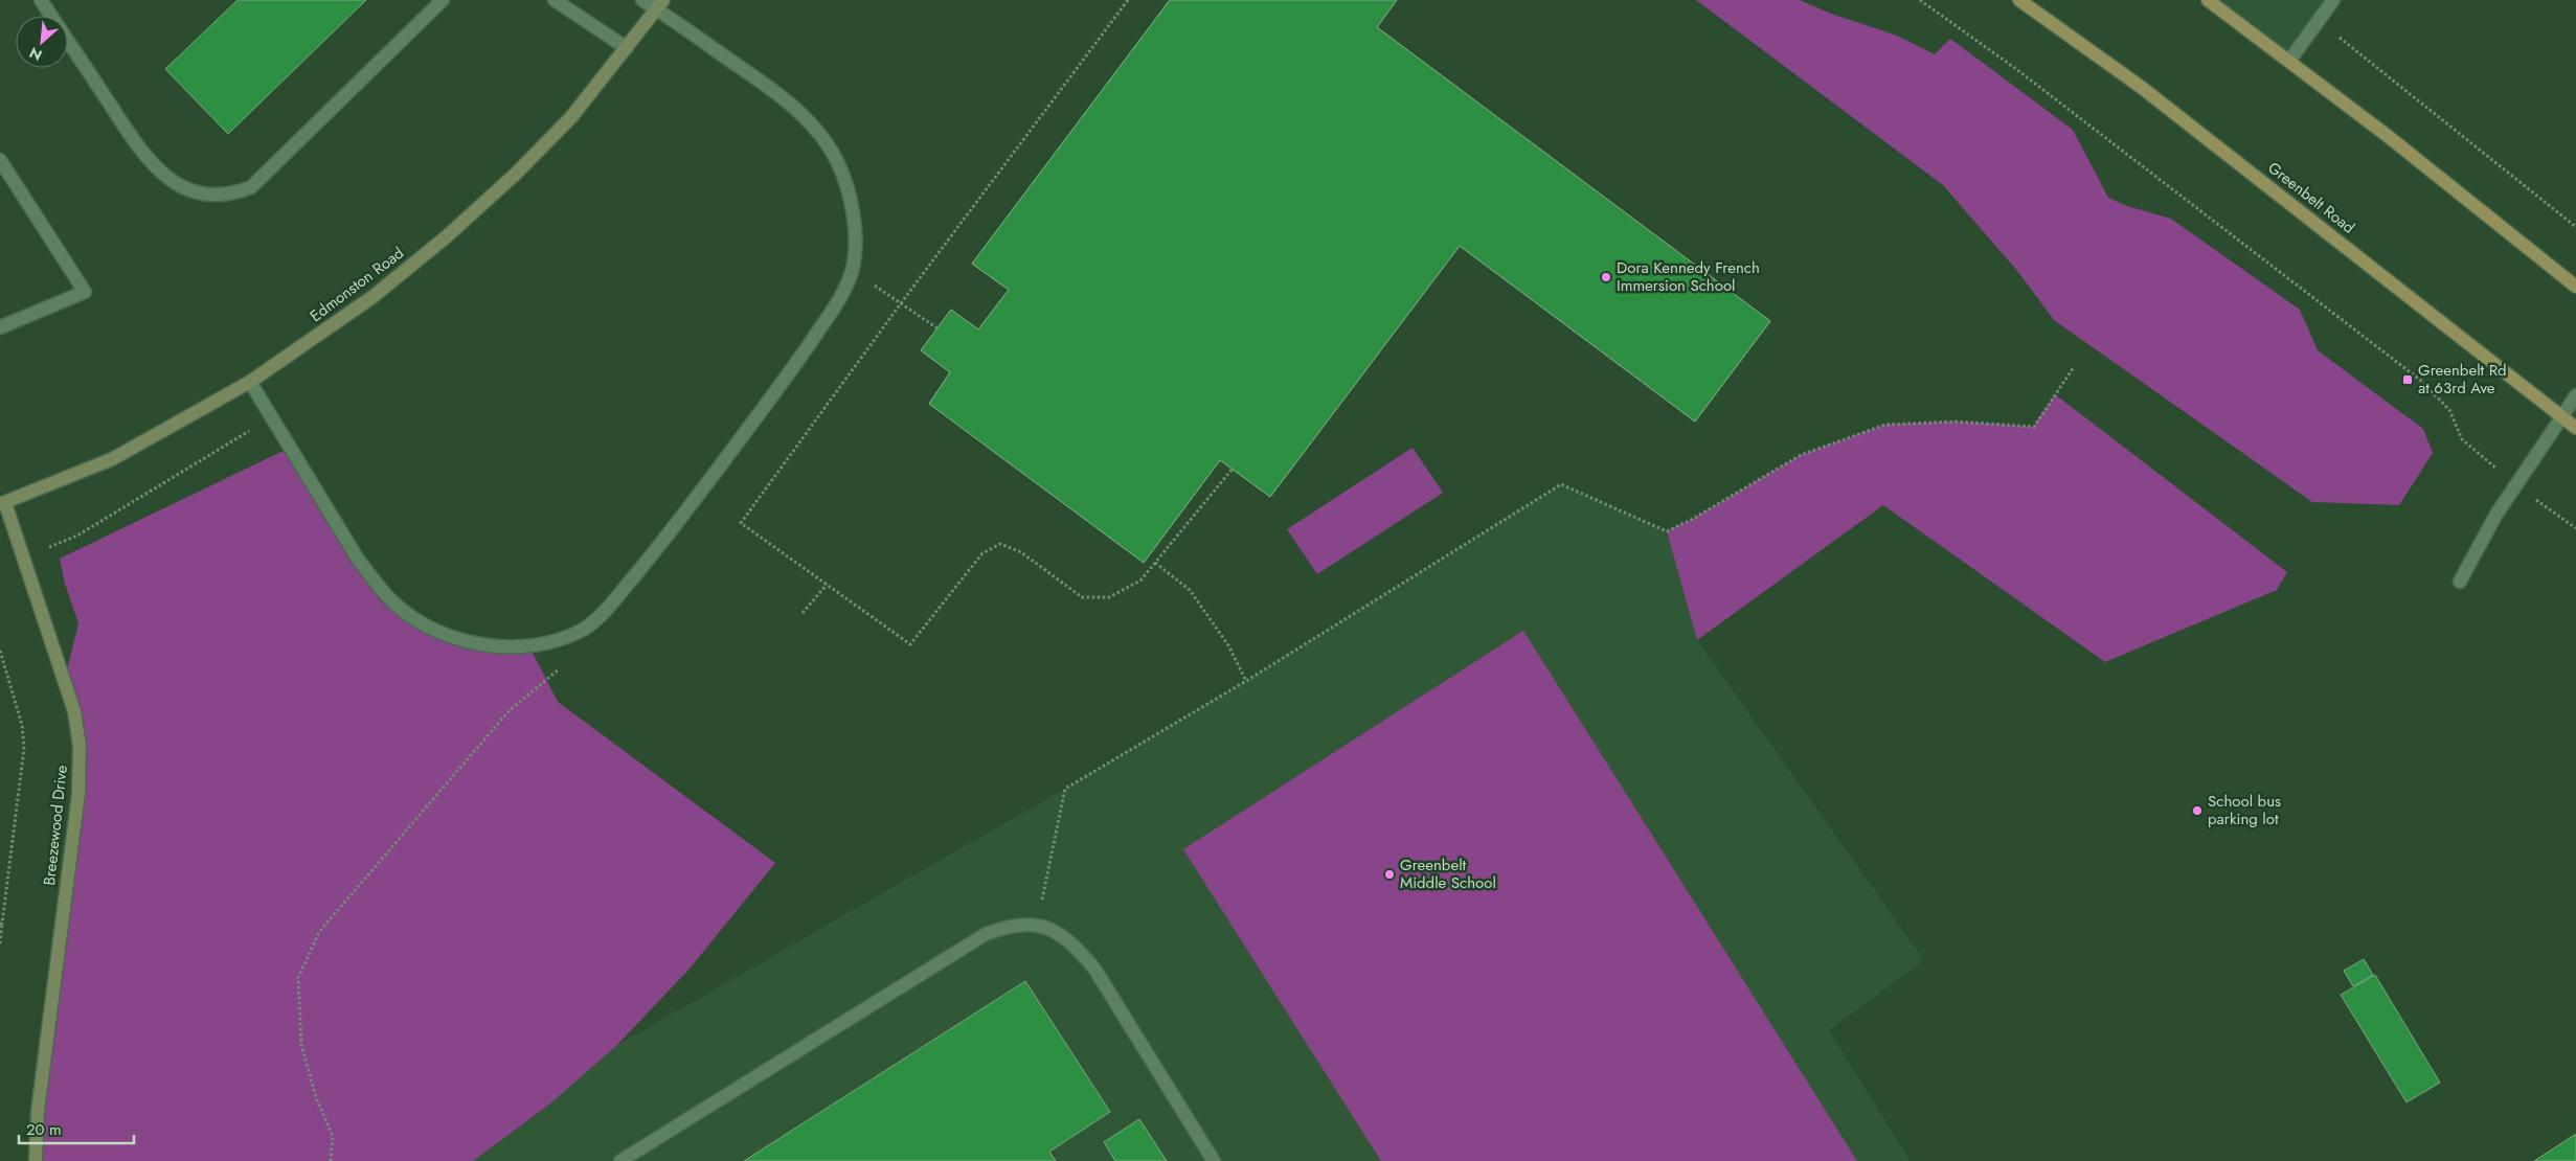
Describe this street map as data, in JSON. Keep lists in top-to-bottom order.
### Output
{
  "streets": {
    "main road": ["Greenbelt Road"],
    "street": ["Edmonston Road", "Breezewood Drive"]
  },
  "crossings": [
    ["Edmonston Road", "Breezewood Drive"]
  ],
  "places": {
    "other": ["Dora Kennedy French Immersion School", "School bus parking lot", "Greenbelt Middle School"],
    "transit": ["Greenbelt Rd at 63rd Ave"]
  },
  "scale_bar": "20 m",
  "north": "bottom left"
}
